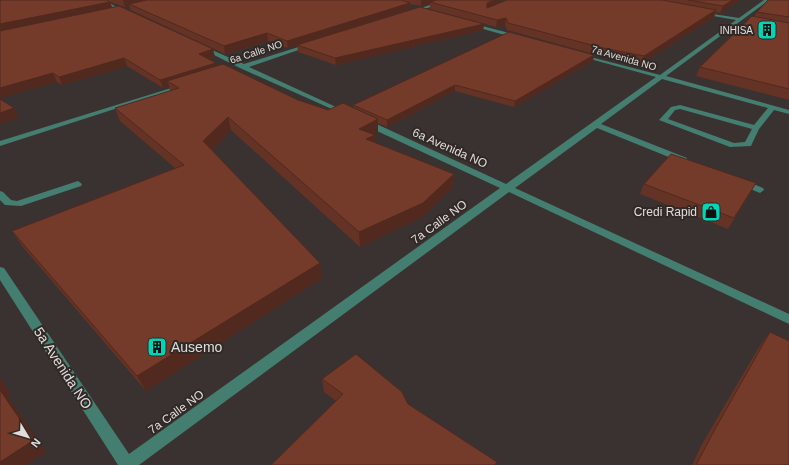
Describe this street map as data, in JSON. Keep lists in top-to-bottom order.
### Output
{
  "streets": {
    "street": [
      "6a Calle NO",
      "7a Avenida NO",
      "6a Avenida NO",
      "7a Calle NO",
      "5a Avenida NO"
    ]
  },
  "crossings": [
    ["6a Calle NO", "6a Avenida NO"],
    ["7a Avenida NO", "7a Calle NO"],
    ["6a Avenida NO", "7a Calle NO"],
    ["7a Calle NO", "5a Avenida NO"]
  ],
  "places": {
    "building": ["INHISA", "Ausemo"],
    "shop": ["Credi Rapid"]
  },
  "north": "bottom right"
}
